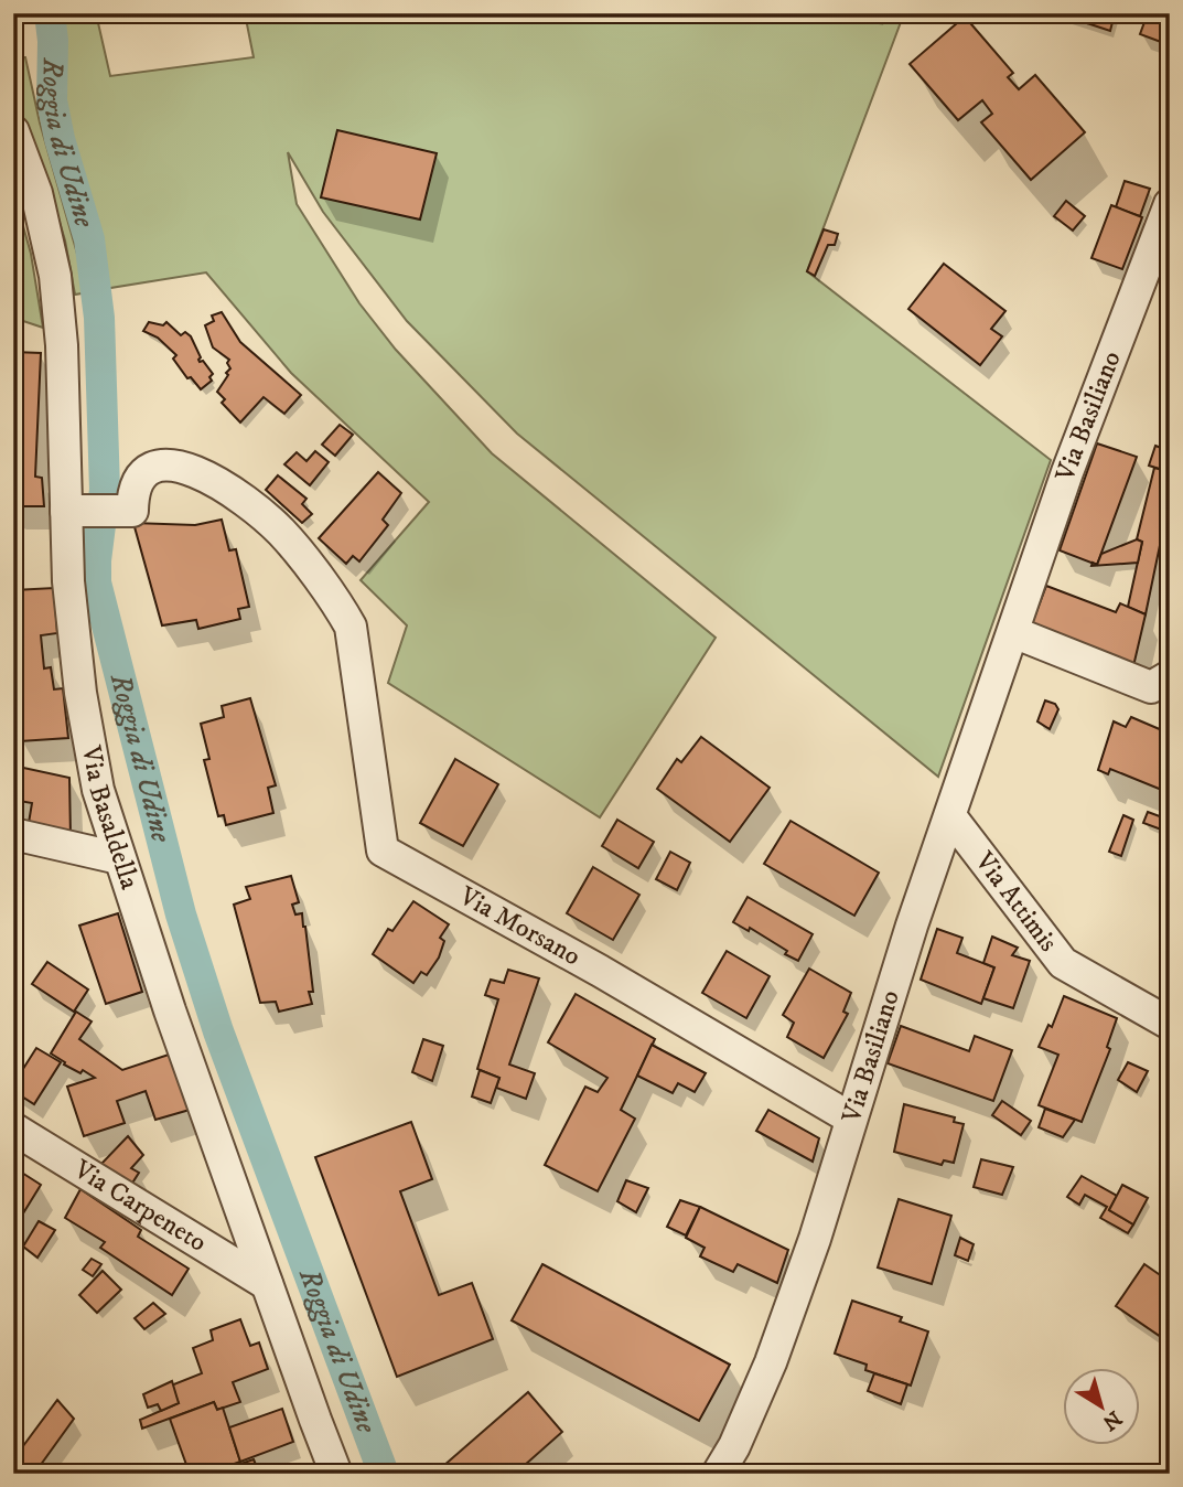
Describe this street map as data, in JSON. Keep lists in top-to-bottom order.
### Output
{
  "streets": {
    "street": [
      "Via Basiliano",
      "Via Basaldella",
      "Via Attimis",
      "Via Morsano",
      "Via Carpeneto"
    ]
  },
  "crossings": [
    ["Via Basiliano", "Via Attimis"],
    ["Via Basiliano", "Via Morsano"],
    ["Via Basaldella", "Via Morsano"],
    ["Via Basaldella", "Via Carpeneto"]
  ],
  "water": ["Roggia di Udine"],
  "north": "bottom right"
}
